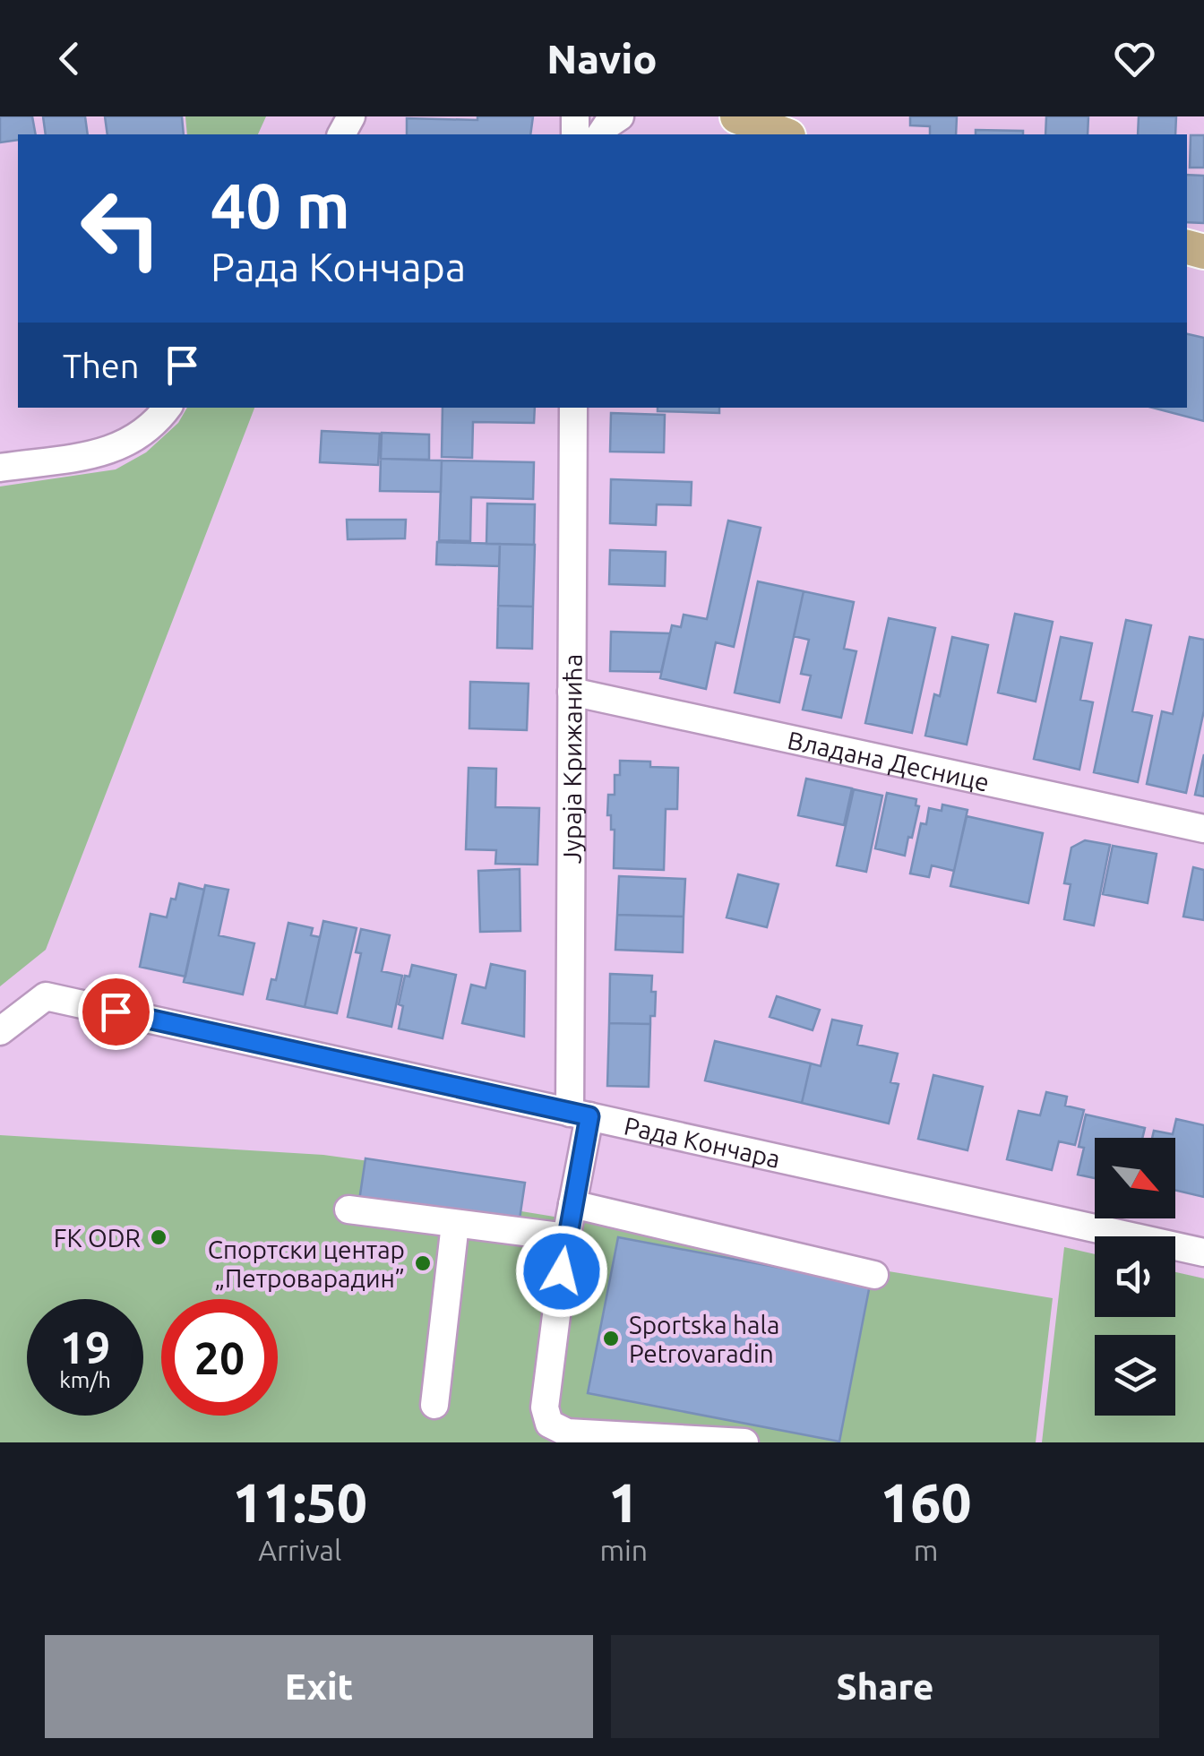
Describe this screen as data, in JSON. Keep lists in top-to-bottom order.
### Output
{
  "streets": {
    "street": ["Јураја Крижанића", "Владана Деснице", "Рада Кончара"]
  },
  "crossings": [
    ["Јураја Крижанића", "Владана Деснице"],
    ["Јураја Крижанића", "Рада Кончара"]
  ],
  "places": ["FK ODR", "Спортски центар „Петроварадин”", "Sportska hala Petrovaradin"],
  "north": "bottom right",
  "page": {
    "header": "Navio",
    "turn": ["40 m", "Рада Кончара"],
    "then": "Then",
    "speed": "19 km/h",
    "limit": "20",
    "eta": [
      "11:50",
      "Arrival",
      "1",
      "min",
      "160",
      "m"
    ],
    "buttons": ["Exit", "Share"]
  }
}
